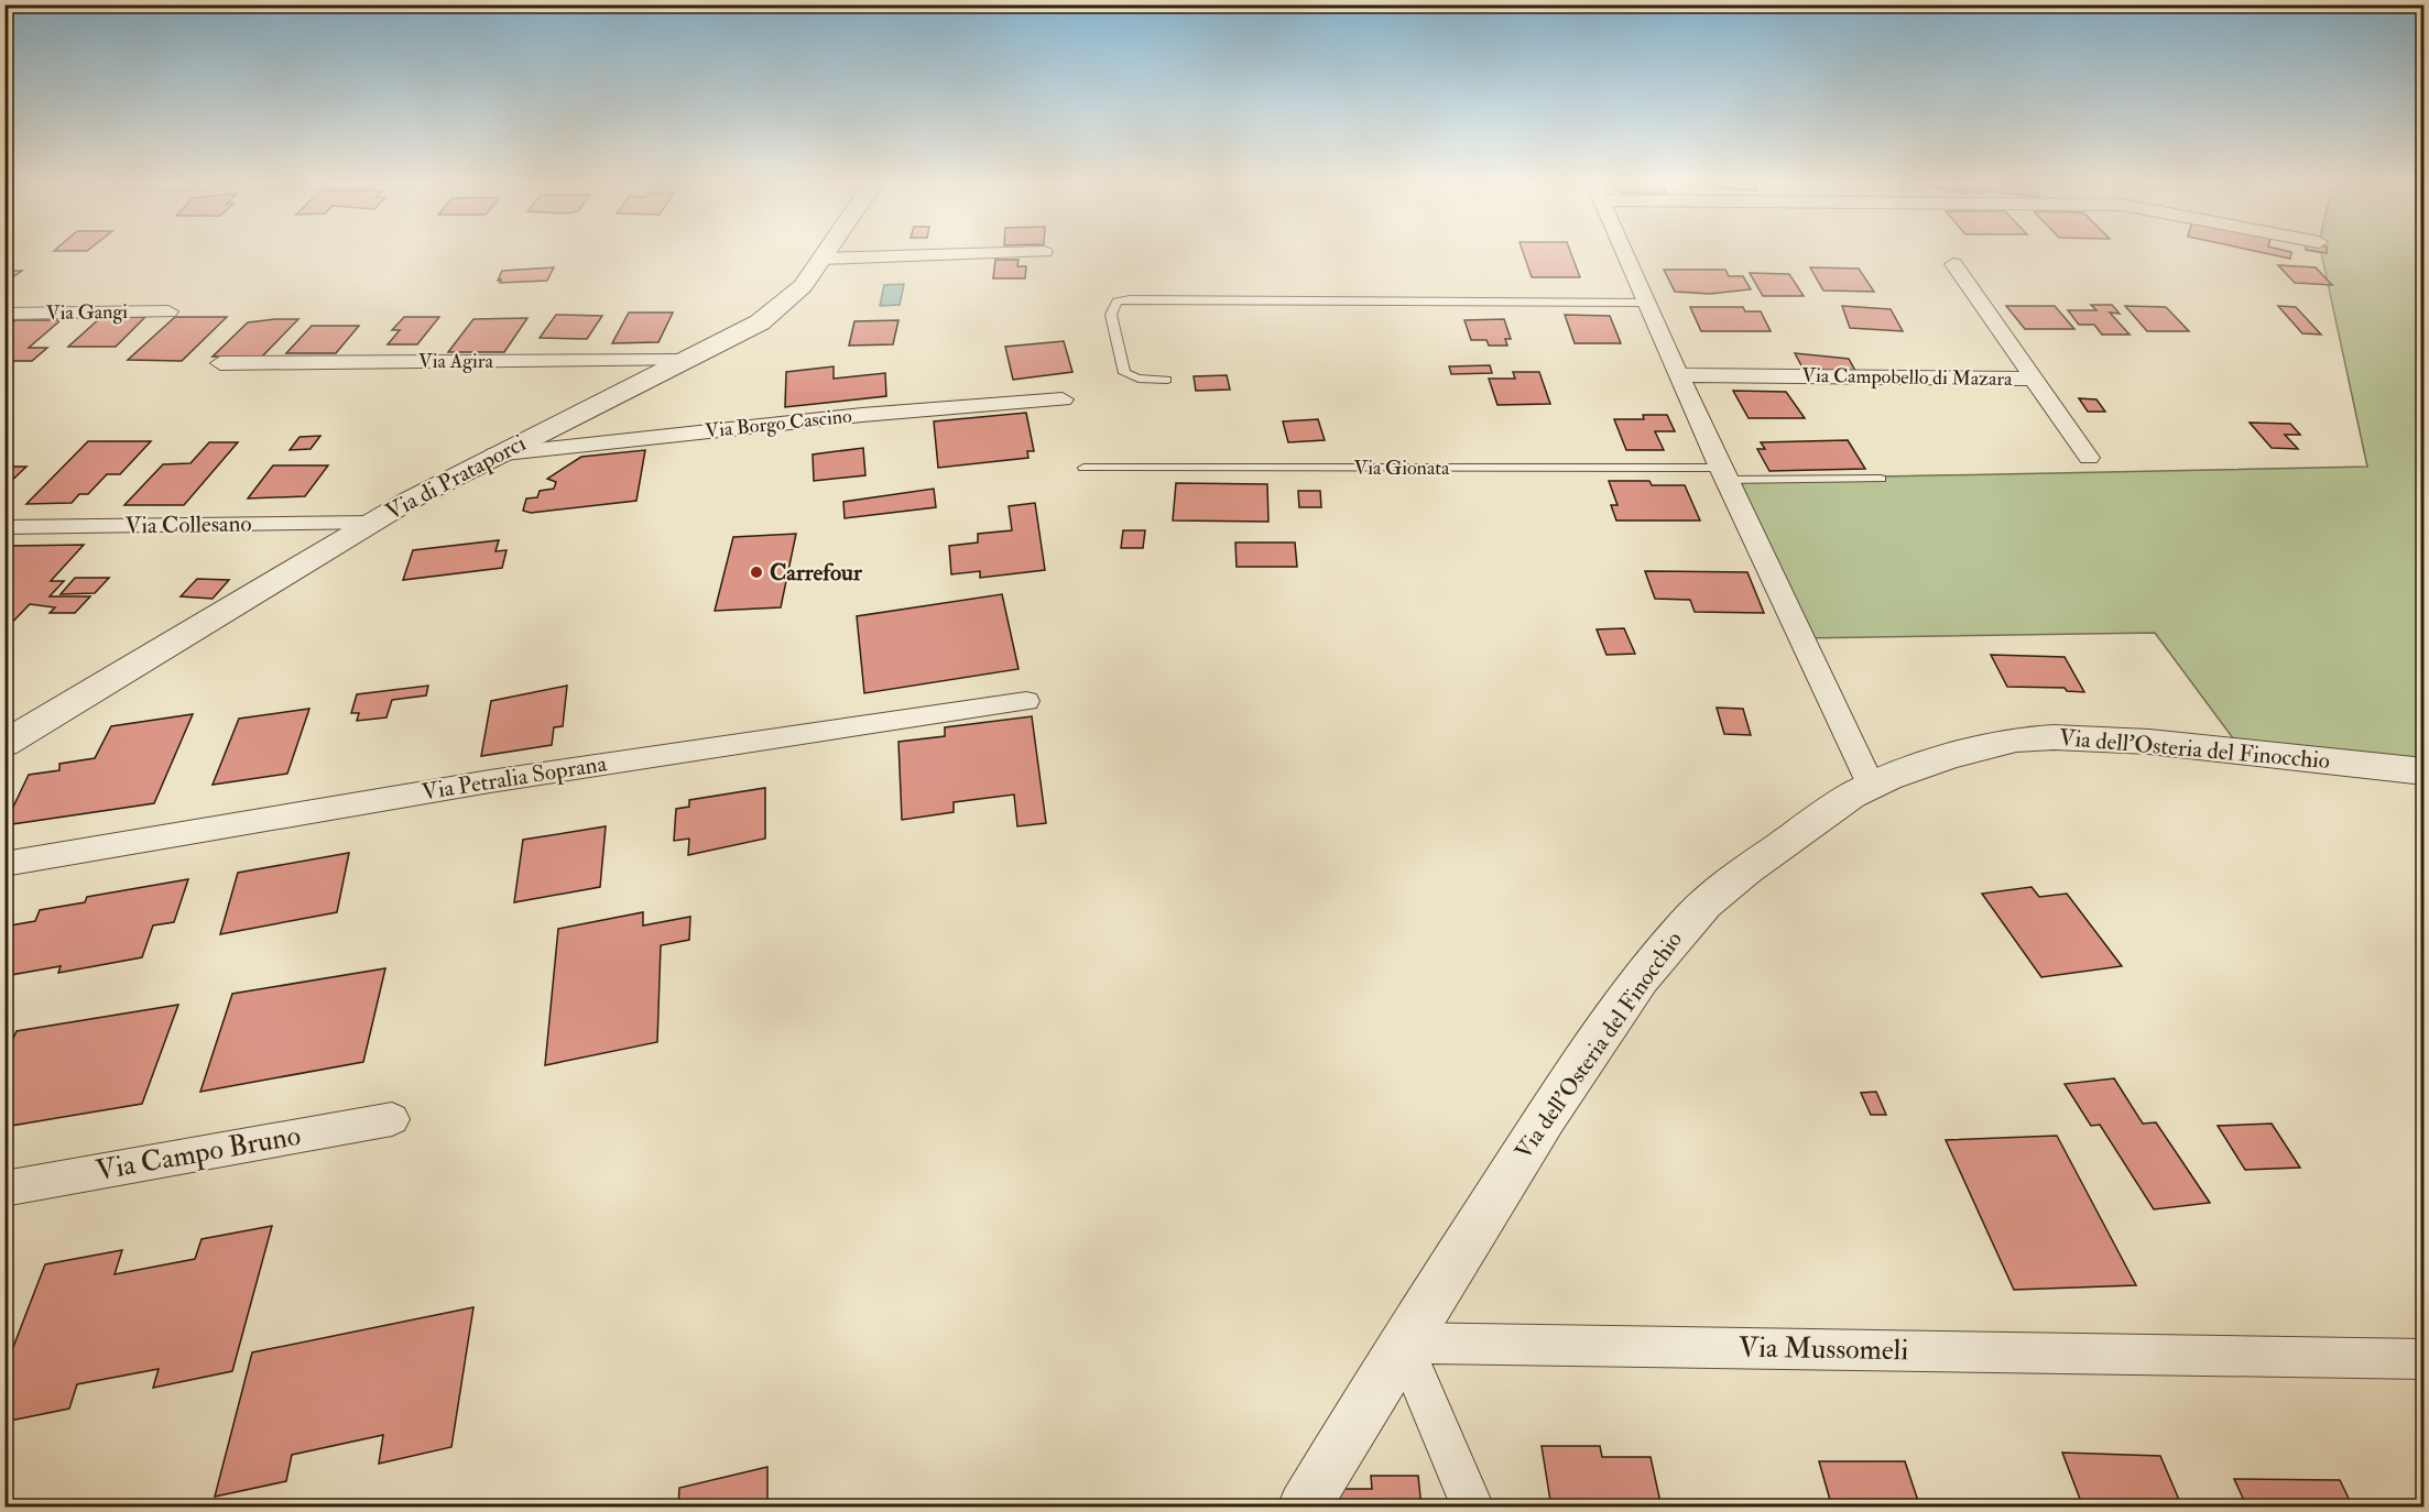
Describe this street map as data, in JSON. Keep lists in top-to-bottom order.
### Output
{
  "streets": {
    "street": [
      "Via Gangi",
      "Via Agira",
      "Via Campobello di Mazara",
      "Via Borgo Cascino",
      "Via di Prataporci",
      "Via Collesano",
      "Via dell'Osteria del Finocchio",
      "Via Petralia Soprana",
      "Via Campo Bruno",
      "Via Mussomeli"
    ],
    "lane": ["Via Gionata"]
  },
  "crossings": [
    ["Via Agira", "Via di Prataporci"],
    ["Via Borgo Cascino", "Via di Prataporci"],
    ["Via di Prataporci", "Via Collesano"],
    ["Via dell'Osteria del Finocchio", "Via Mussomeli"]
  ],
  "places": ["Carrefour"]
}
